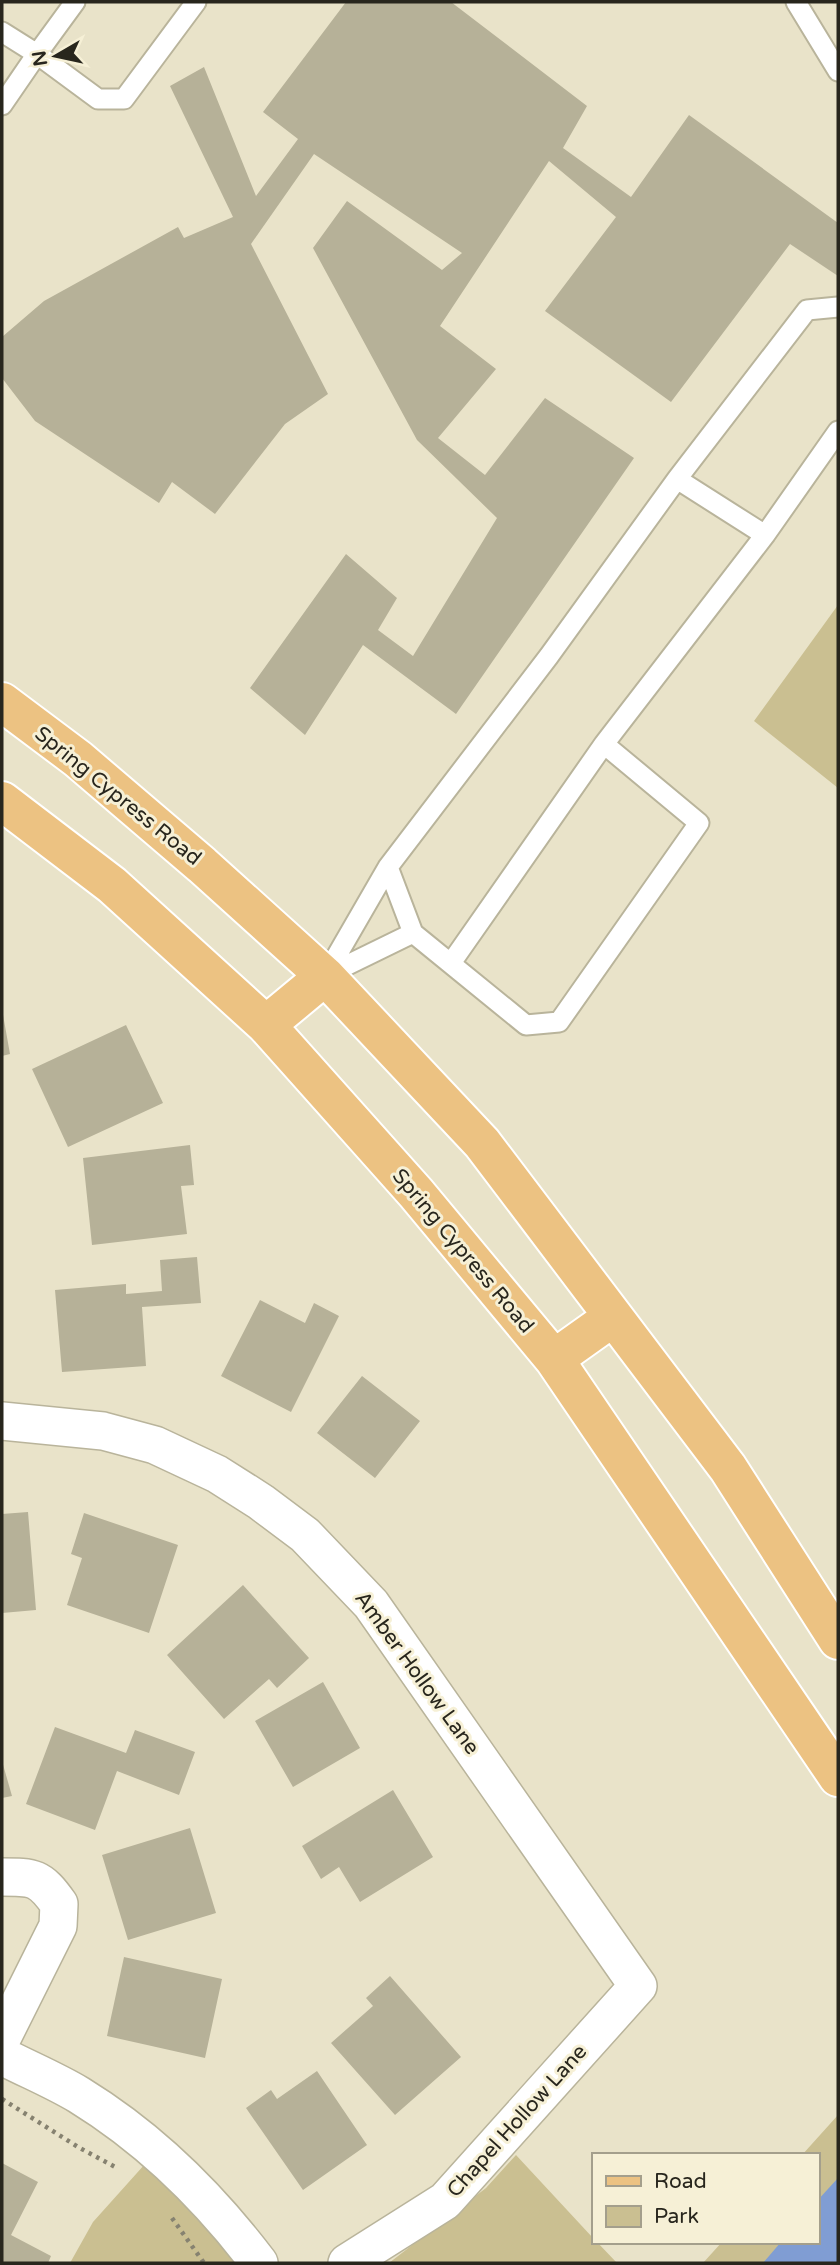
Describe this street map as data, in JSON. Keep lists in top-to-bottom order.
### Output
{
  "streets": {
    "main road": ["Spring Cypress Road"],
    "street": ["Amber Hollow Lane", "Chapel Hollow Lane"]
  },
  "crossings": [
    ["Amber Hollow Lane", "Chapel Hollow Lane"]
  ],
  "legend": ["Road", "Park"],
  "north": "left"
}
